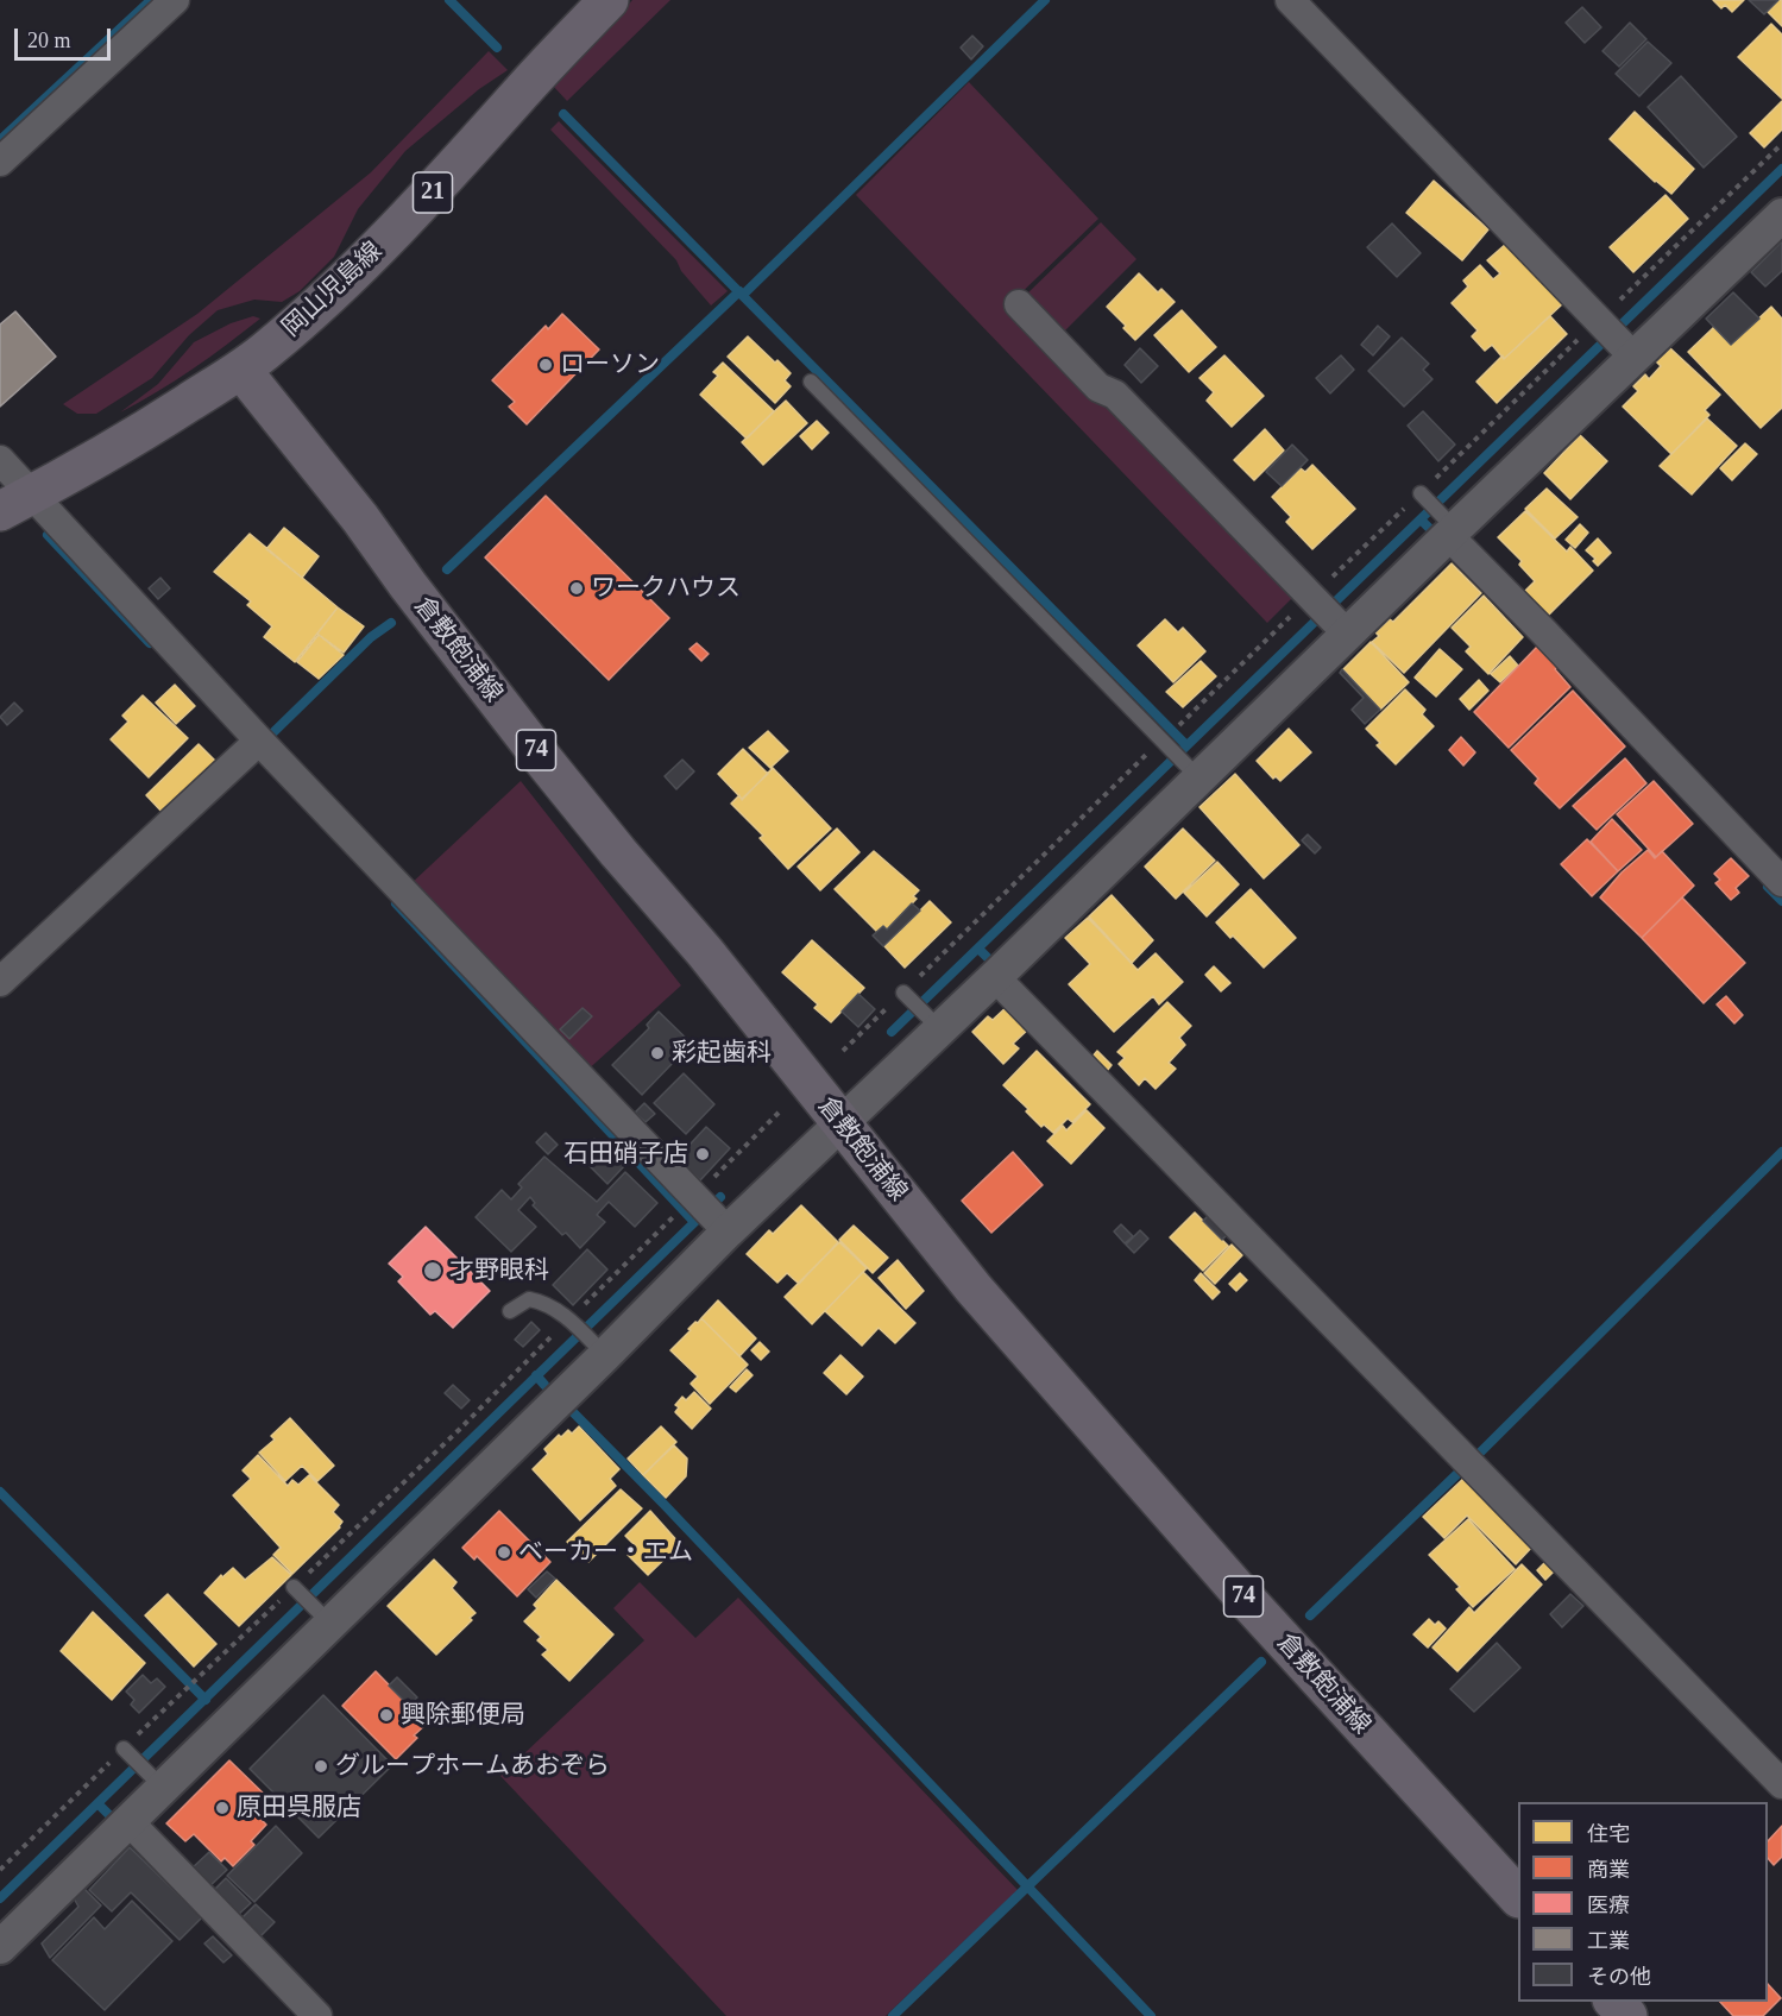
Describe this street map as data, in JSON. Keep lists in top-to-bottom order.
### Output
{
  "streets": {
    "main road": [
      "21",
      "岡山児島線",
      "倉敷飽浦線",
      "74"
    ]
  },
  "crossings": [
    ["岡山児島線", "倉敷飽浦線"]
  ],
  "places": [
    "ローソン",
    "ワークハウス",
    "彩起歯科",
    "石田硝子店",
    "才野眼科",
    "ベーカー・エム",
    "興除郵便局",
    "グループホームあおぞら",
    "原田呉服店"
  ],
  "legend": [
    "住宅",
    "商業",
    "医療",
    "工業",
    "その他"
  ],
  "scale_bar": "20 m"
}
